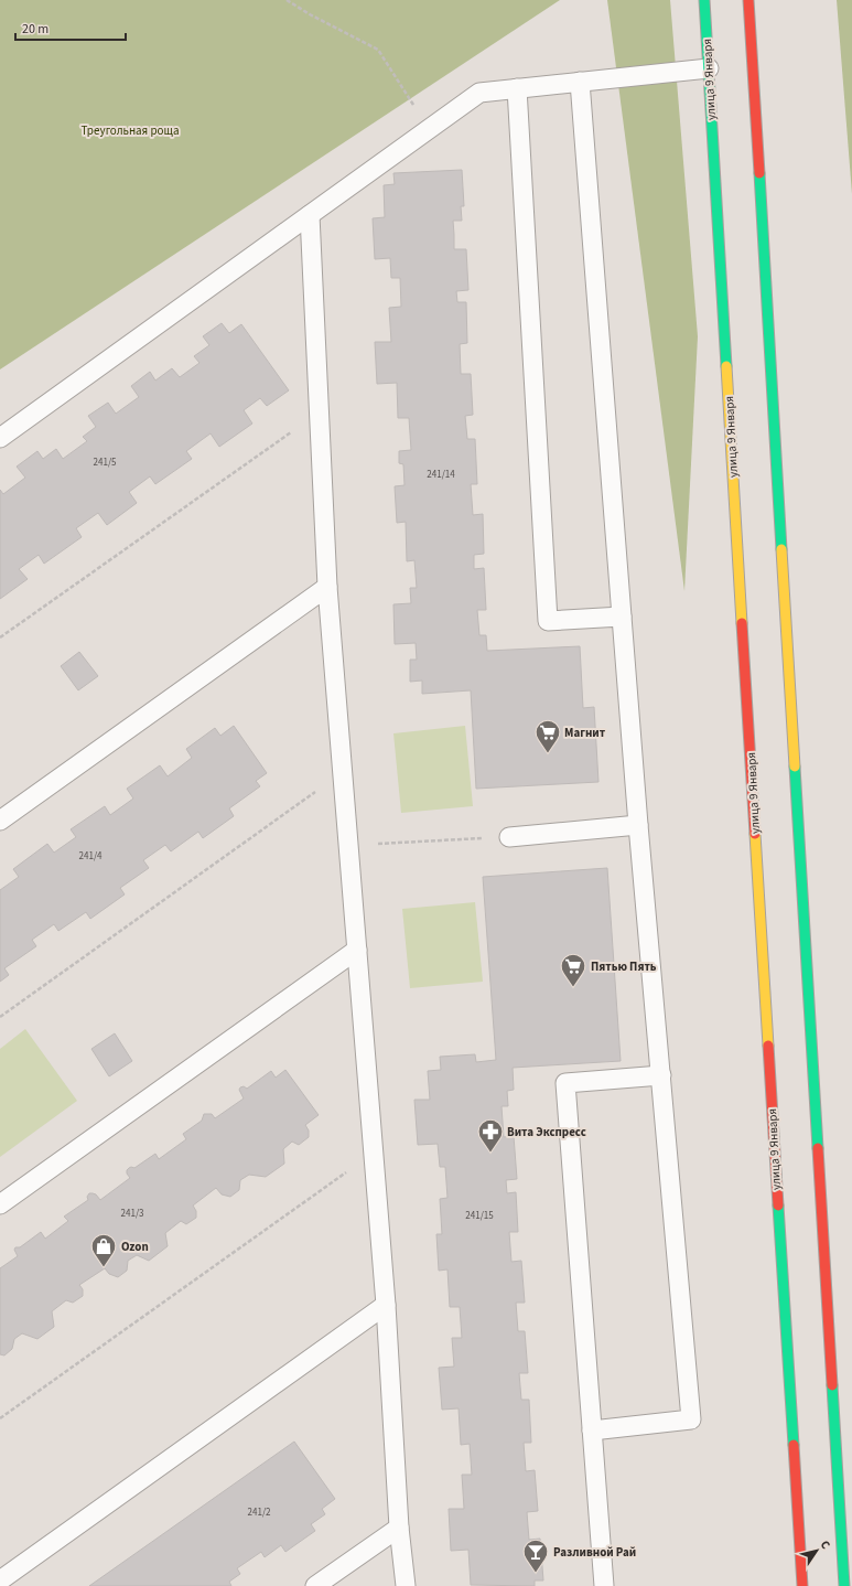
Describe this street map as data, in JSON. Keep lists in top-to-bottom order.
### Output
{
  "streets": {
    "main road": ["улица 9 Января"]
  },
  "parks": ["Треугольная роща"],
  "places": {
    "supermarket": ["Магнит", "Пятью Пять"],
    "pharmacy": ["Вита Экспресс"],
    "shop": ["Ozon"],
    "bar": ["Разливной Рай"]
  },
  "house_numbers": [
    "241/5",
    "241/14",
    "241/4",
    "241/3",
    "241/15",
    "241/2"
  ],
  "scale_bar": "20 m",
  "north": "top right"
}
